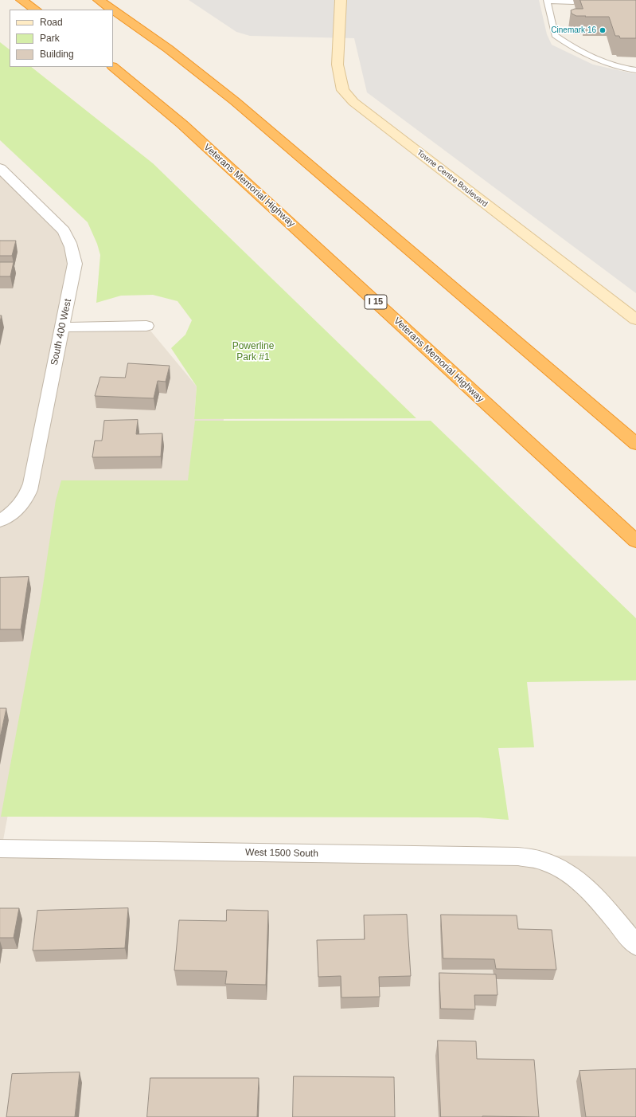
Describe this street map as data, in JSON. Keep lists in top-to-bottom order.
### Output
{
  "streets": {
    "highway": ["Veterans Memorial Highway", "I 15"],
    "street": ["Towne Centre Boulevard", "South 400 West", "West 1500 South"]
  },
  "parks": ["Powerline Park #1"],
  "places": ["Cinemark 16"],
  "legend": ["Road", "Park", "Building"]
}
